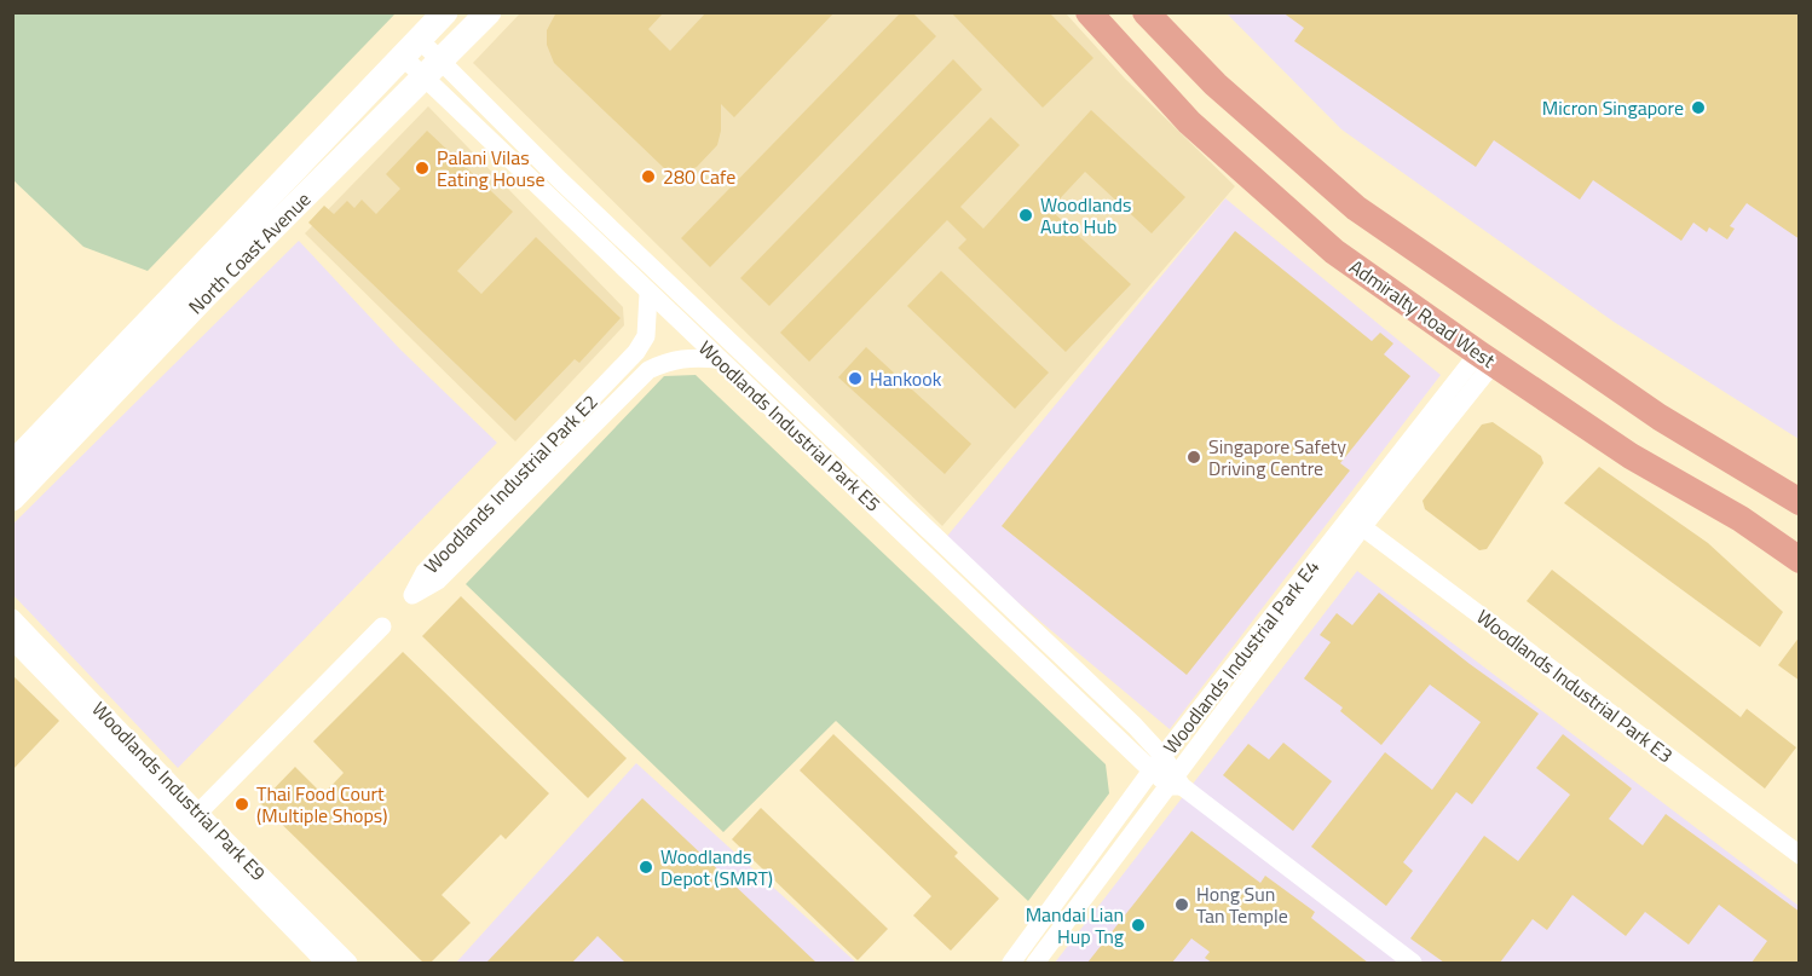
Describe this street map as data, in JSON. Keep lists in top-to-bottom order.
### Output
{
  "streets": {
    "main road": ["North Coast Avenue", "Admiralty Road West"],
    "street": [
      "Woodlands Industrial Park E5",
      "Woodlands Industrial Park E2",
      "Woodlands Industrial Park E4",
      "Woodlands Industrial Park E3",
      "Woodlands Industrial Park E9"
    ]
  },
  "crossings": [
    ["North Coast Avenue", "Woodlands Industrial Park E5"],
    ["Admiralty Road West", "Woodlands Industrial Park E4"],
    ["Woodlands Industrial Park E5", "Woodlands Industrial Park E2"],
    ["Woodlands Industrial Park E5", "Woodlands Industrial Park E4"],
    ["Woodlands Industrial Park E4", "Woodlands Industrial Park E3"]
  ],
  "places": [
    "Micron Singapore",
    "Palani Vilas Eating House",
    "280 Cafe",
    "Woodlands Auto Hub",
    "Hankook",
    "Singapore Safety Driving Centre",
    "Thai Food Court (Multiple Shops)",
    "Woodlands Depot (SMRT)",
    "Hong Sun Tan Temple",
    "Mandai Lian Hup Tng"
  ]
}
